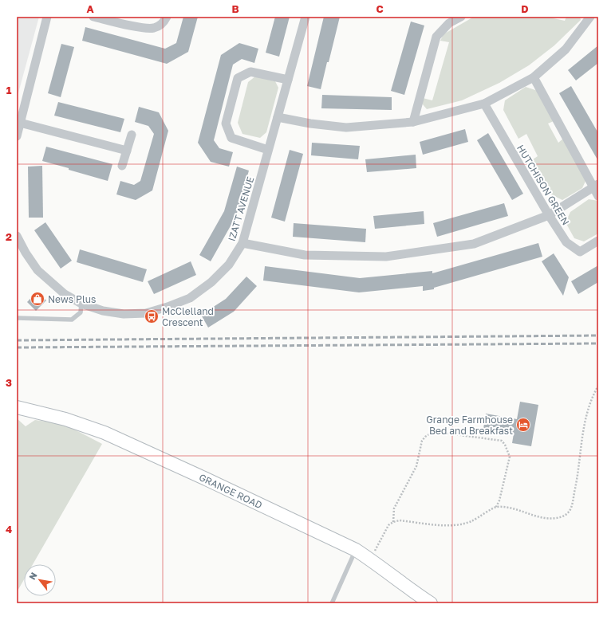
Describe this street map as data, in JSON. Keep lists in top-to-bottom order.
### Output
{
  "streets": {
    "street": ["HUTCHISON GREEN", "IZATT AVENUE", "GRANGE ROAD"]
  },
  "places": {
    "shop": ["News Plus"],
    "bus stop": ["McClelland Crescent"],
    "hotel": ["Grange Farmhouse Bed and Breakfast"]
  },
  "north": "top left",
  "grid": {
    "columns": [
      "A",
      "B",
      "C",
      "D"
    ],
    "rows": [
      "1",
      "2",
      "3",
      "4"
    ]
  }
}
